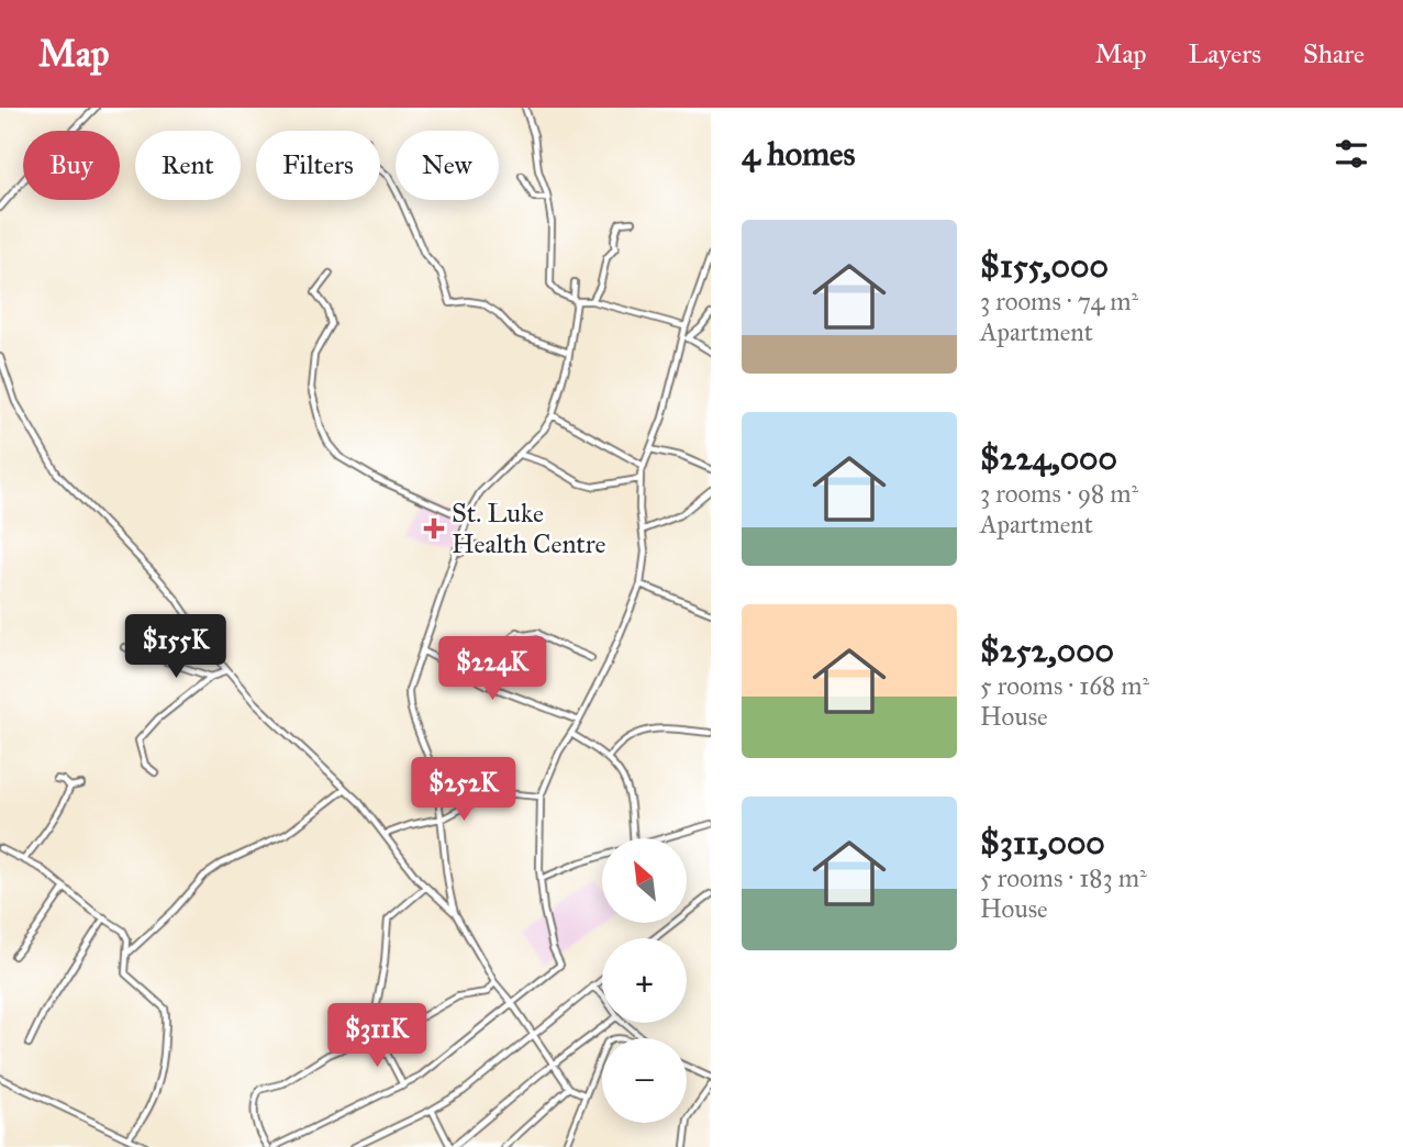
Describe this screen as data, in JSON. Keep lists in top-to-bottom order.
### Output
{
  "places": {
    "health": ["St. Luke Health Centre"]
  },
  "north": "top left",
  "page": {
    "header": "Map",
    "nav": ["Map", "Layers", "Share"],
    "heading": "4 homes",
    "chip": [
      "Buy",
      "Rent",
      "Filters",
      "New"
    ],
    "list": [
      {
        "name": "$155,000",
        "note": "3 rooms · 74 m² · Apartment"
      },
      {
        "name": "$224,000",
        "note": "3 rooms · 98 m² · Apartment"
      },
      {
        "name": "$252,000",
        "note": "5 rooms · 168 m² · House"
      },
      {
        "name": "$311,000",
        "note": "5 rooms · 183 m² · House"
      }
    ],
    "price": [
      "$155K",
      "$224K",
      "$252K",
      "$311K"
    ],
    "map_buttons": ["+", "−"]
  }
}
